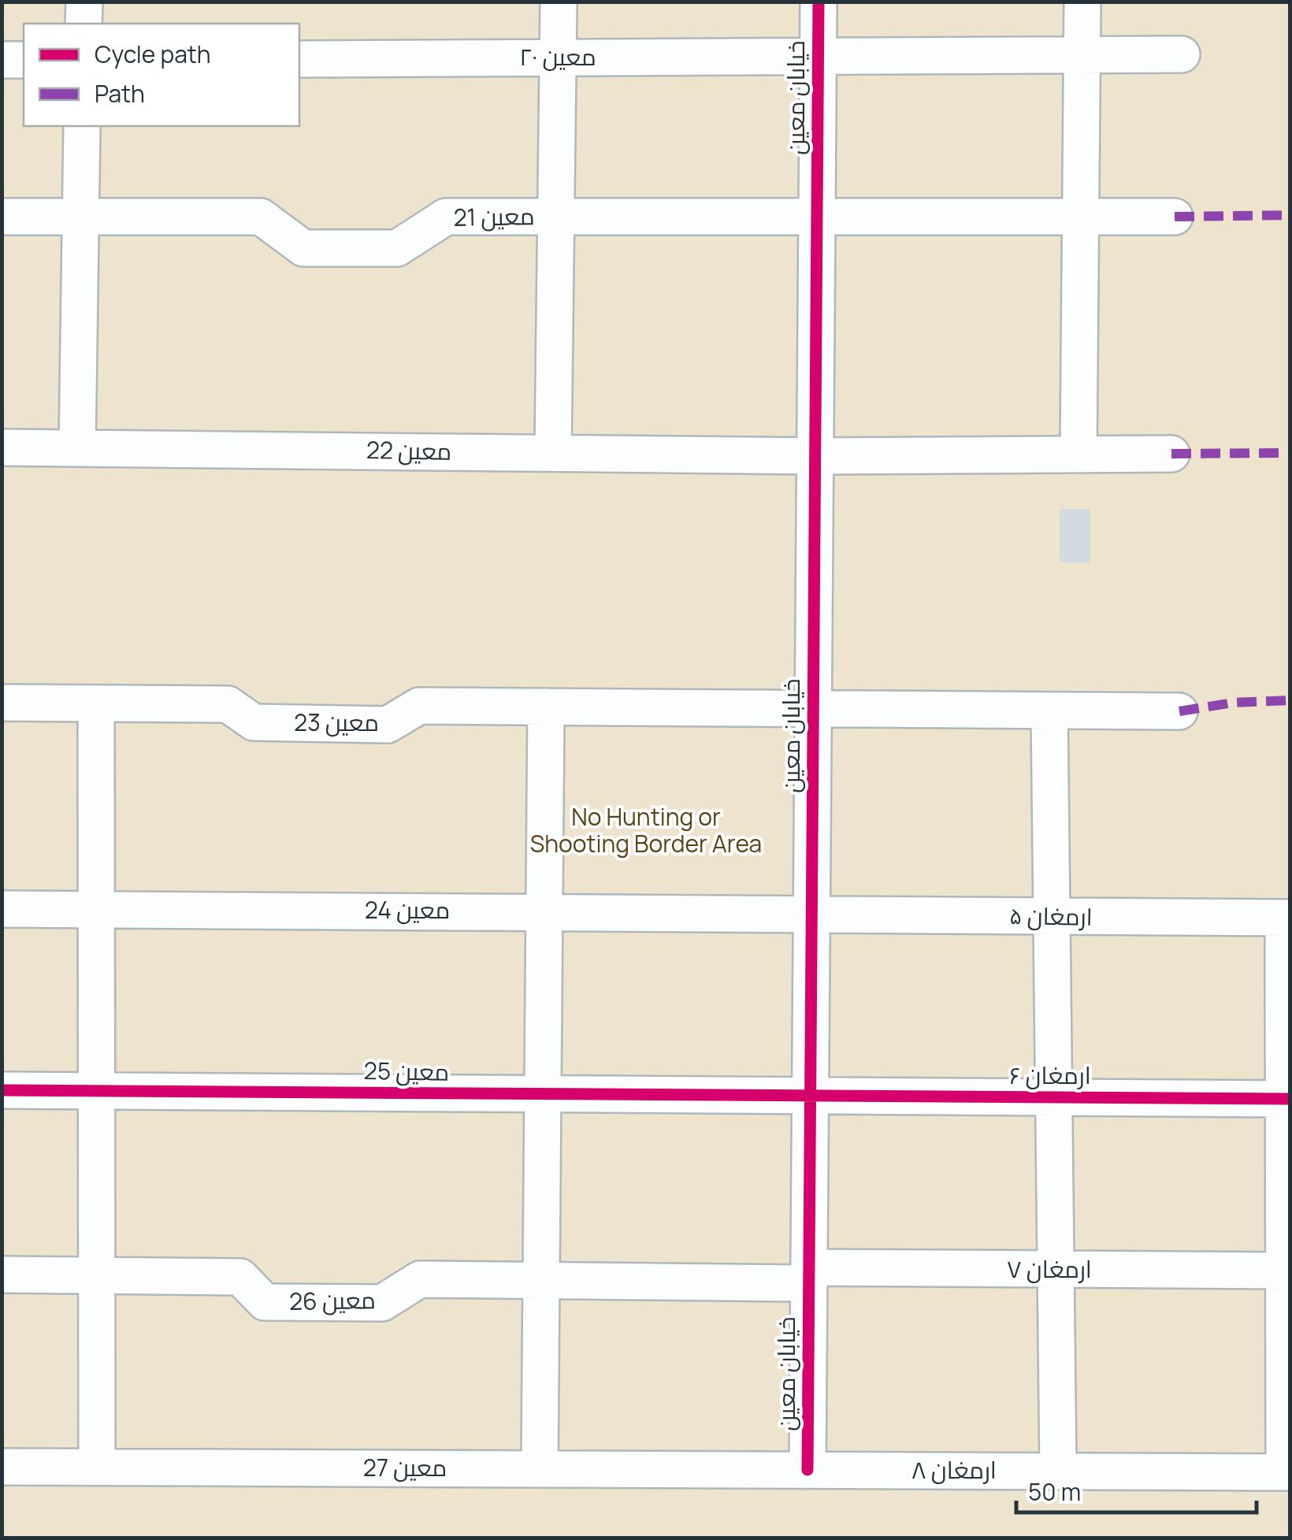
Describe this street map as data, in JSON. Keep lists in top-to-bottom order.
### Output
{
  "streets": {
    "street": [
      "معین ۲۰",
      "خیابان معین",
      "معین 21",
      "معین 22",
      "معین 23",
      "معین 24",
      "ارمغان ۵",
      "معین 25",
      "ارمغان ۶",
      "ارمغان ۷",
      "معین 26",
      "معین 27",
      "ارمغان ۸"
    ]
  },
  "crossings": [
    ["معین ۲۰", "خیابان معین"],
    ["خیابان معین", "معین 21"],
    ["خیابان معین", "معین 22"],
    ["خیابان معین", "معین 23"],
    ["خیابان معین", "معین 24"],
    ["خیابان معین", "ارمغان ۵"],
    ["خیابان معین", "معین 25"],
    ["خیابان معین", "ارمغان ۶"],
    ["خیابان معین", "ارمغان ۷"],
    ["خیابان معین", "معین 26"],
    ["خیابان معین", "معین 27"],
    ["خیابان معین", "ارمغان ۸"],
    ["معین 24", "ارمغان ۵"],
    ["معین 25", "ارمغان ۶"],
    ["ارمغان ۷", "معین 26"],
    ["معین 27", "ارمغان ۸"]
  ],
  "parks": ["No Hunting or Shooting Border Area"],
  "legend": ["Cycle path", "Path"],
  "scale_bar": "50 m"
}
